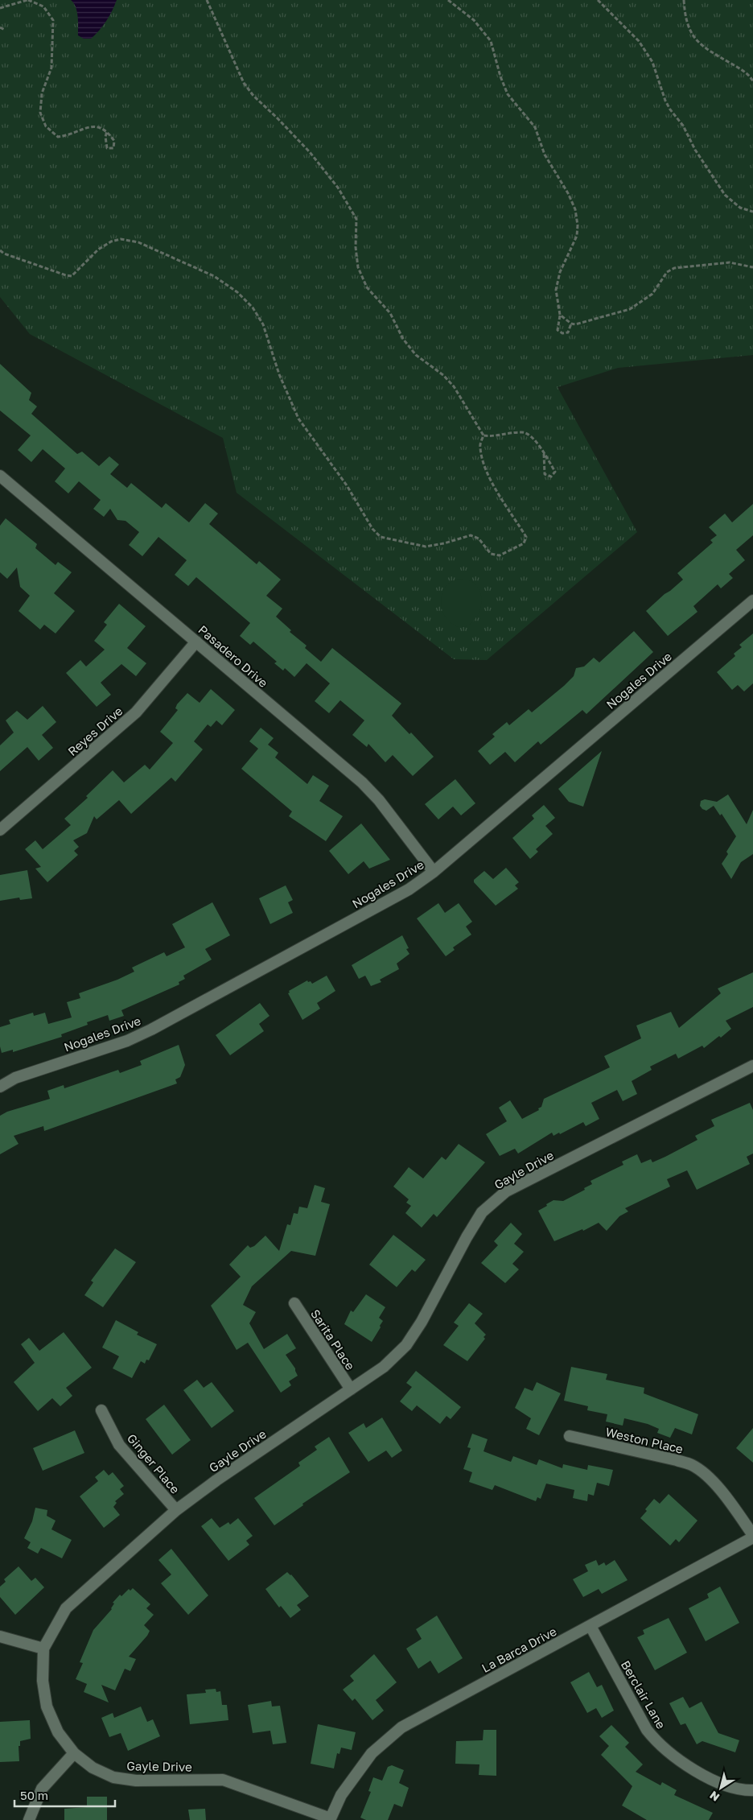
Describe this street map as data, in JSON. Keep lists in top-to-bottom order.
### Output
{
  "streets": {
    "street": [
      "Pasadero Drive",
      "Nogales Drive",
      "Reyes Drive",
      "Gayle Drive",
      "Sarita Place",
      "Weston Place",
      "Ginger Place",
      "La Barca Drive",
      "Berclair Lane"
    ]
  },
  "crossings": [
    ["Pasadero Drive", "Nogales Drive"],
    ["Pasadero Drive", "Reyes Drive"],
    ["Gayle Drive", "Sarita Place"],
    ["Gayle Drive", "Ginger Place"],
    ["Gayle Drive", "La Barca Drive"],
    ["Weston Place", "La Barca Drive"],
    ["La Barca Drive", "Berclair Lane"]
  ],
  "scale_bar": "50 m",
  "north": "bottom left"
}
